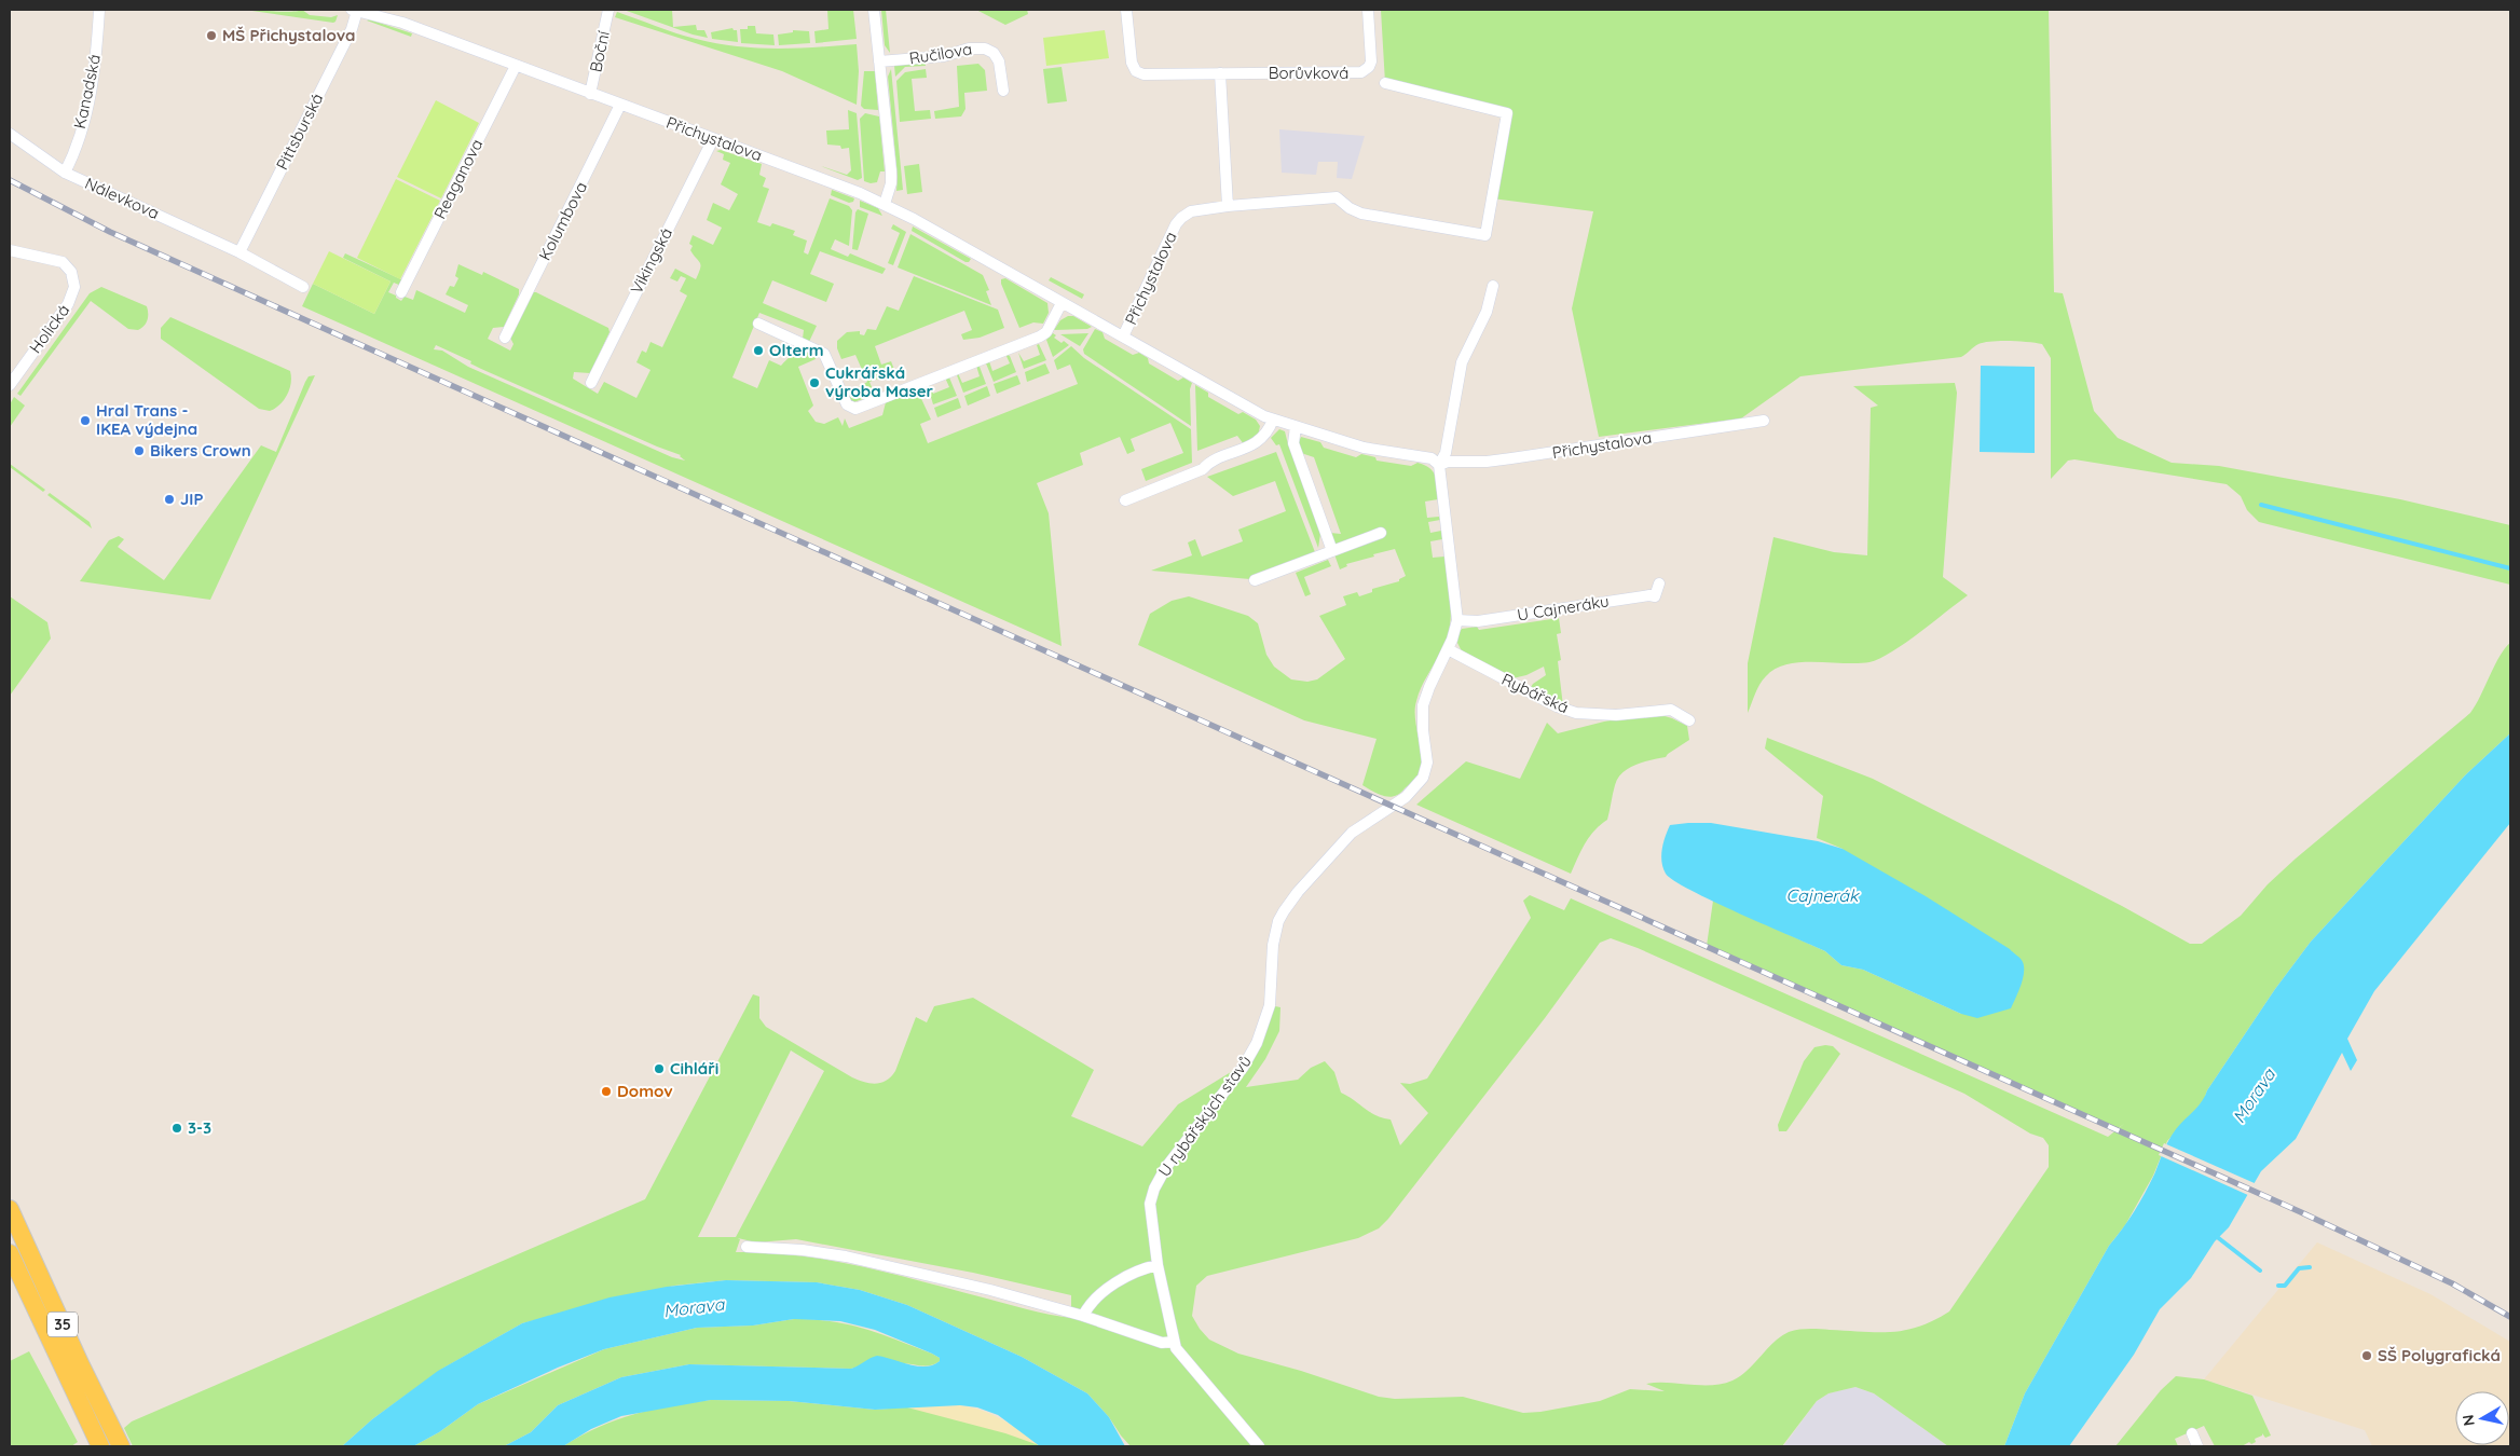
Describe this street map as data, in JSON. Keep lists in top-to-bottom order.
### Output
{
  "streets": {
    "main road": ["35"],
    "street": [
      "Boční",
      "Ručilova",
      "Borůvková",
      "Kanadská",
      "Pittsburská",
      "Přichystalova",
      "Reaganova",
      "Nálevkova",
      "Kolumbova",
      "Vikingská",
      "Holická",
      "U Cajneráku",
      "Rybářská",
      "U rybářských stavů"
    ]
  },
  "crossings": [
    ["Boční", "Přichystalova"],
    ["Kanadská", "Nálevkova"],
    ["Pittsburská", "Přichystalova"],
    ["Pittsburská", "Nálevkova"],
    ["Přichystalova", "Reaganova"],
    ["Přichystalova", "Kolumbova"],
    ["Přichystalova", "Vikingská"],
    ["U Cajneráku", "U rybářských stavů"],
    ["Rybářská", "U rybářských stavů"]
  ],
  "water": ["Cajnerák", "Morava"],
  "places": [
    "MŠ Přichystalova",
    "Olterm",
    "Cukrářská výroba Maser",
    "Hral Trans - IKEA výdejna",
    "Bikers Crown",
    "JIP",
    "Cihláři",
    "Domov",
    "3-3",
    "SŠ Polygrafická"
  ],
  "north": "left"
}
